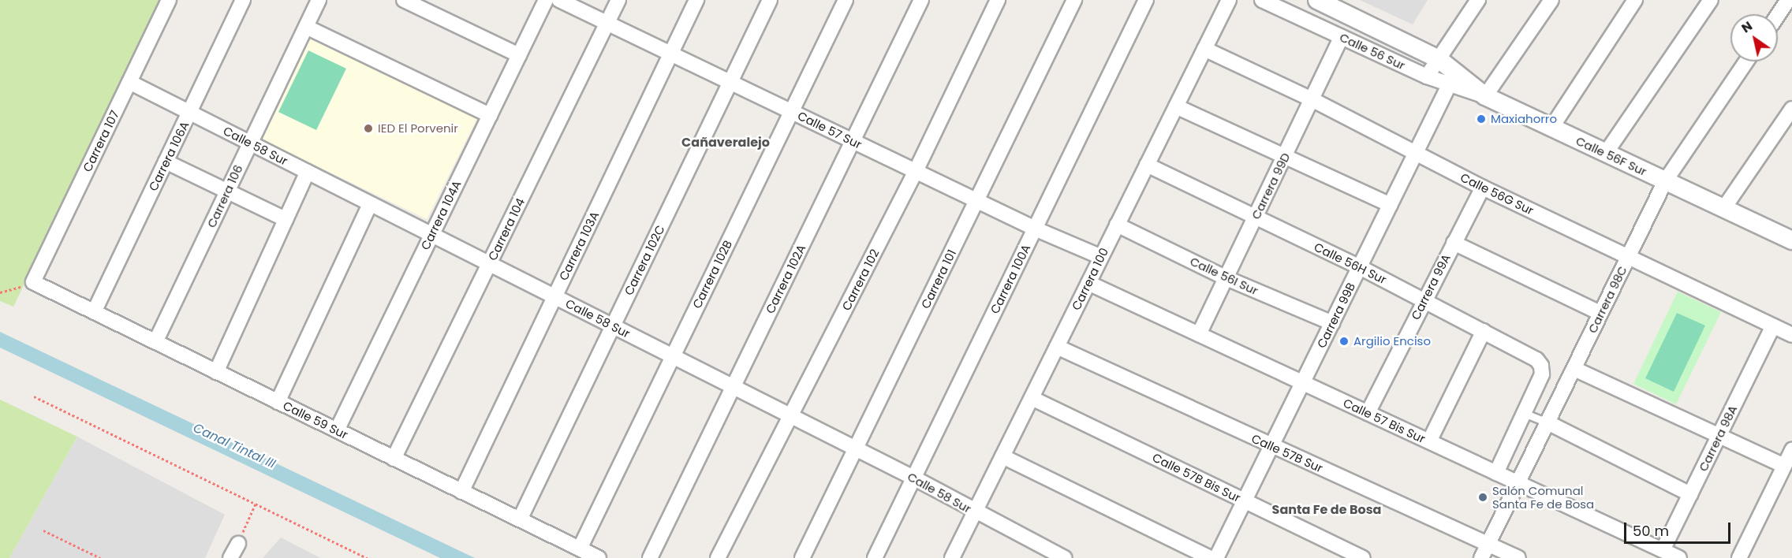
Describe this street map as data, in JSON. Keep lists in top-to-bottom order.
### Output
{
  "streets": {
    "street": [
      "Calle 56 Sur",
      "Calle 57 Sur",
      "Carrera 107",
      "Calle 58 Sur",
      "Carrera 106A",
      "Calle 56F Sur",
      "Carrera 99D",
      "Calle 56G Sur",
      "Carrera 106",
      "Carrera 104A",
      "Carrera 104",
      "Carrera 103A",
      "Carrera 102C",
      "Calle 56H Sur",
      "Carrera 102B",
      "Calle 56I Sur",
      "Carrera 102A",
      "Carrera 101",
      "Carrera 100A",
      "Carrera 100",
      "Carrera 102",
      "Carrera 99A",
      "Carrera 98C",
      "Carrera 99B",
      "Calle 59 Sur",
      "Calle 57 Bis Sur",
      "Carrera 98A",
      "Calle 57B Sur",
      "Calle 57B Bis Sur"
    ]
  },
  "crossings": [
    ["Calle 56 Sur", "Calle 56F Sur"],
    ["Calle 56 Sur", "Carrera 99D"],
    ["Calle 56 Sur", "Carrera 99B"],
    ["Calle 57 Sur", "Carrera 104"],
    ["Calle 57 Sur", "Carrera 103A"],
    ["Calle 57 Sur", "Carrera 102C"],
    ["Calle 57 Sur", "Carrera 102B"],
    ["Calle 57 Sur", "Carrera 102A"],
    ["Calle 57 Sur", "Carrera 101"],
    ["Calle 57 Sur", "Carrera 100A"],
    ["Calle 57 Sur", "Carrera 100"],
    ["Calle 57 Sur", "Carrera 102"],
    ["Carrera 107", "Calle 58 Sur"],
    ["Carrera 107", "Calle 59 Sur"],
    ["Calle 58 Sur", "Carrera 106A"],
    ["Calle 58 Sur", "Carrera 106"],
    ["Calle 58 Sur", "Carrera 104A"],
    ["Calle 58 Sur", "Carrera 104"],
    ["Calle 58 Sur", "Carrera 103A"],
    ["Calle 58 Sur", "Carrera 102C"],
    ["Calle 58 Sur", "Carrera 102B"],
    ["Calle 58 Sur", "Carrera 102A"],
    ["Calle 58 Sur", "Carrera 101"],
    ["Calle 58 Sur", "Carrera 100A"],
    ["Calle 58 Sur", "Carrera 100"],
    ["Calle 58 Sur", "Carrera 102"],
    ["Carrera 106A", "Calle 59 Sur"],
    ["Calle 56F Sur", "Carrera 98C"],
    ["Calle 56F Sur", "Carrera 99B"],
    ["Carrera 99D", "Calle 56G Sur"],
    ["Carrera 99D", "Calle 56H Sur"],
    ["Carrera 99D", "Calle 56I Sur"],
    ["Carrera 99D", "Calle 57 Bis Sur"],
    ["Calle 56G Sur", "Carrera 100"],
    ["Calle 56G Sur", "Carrera 99A"],
    ["Calle 56G Sur", "Carrera 98C"],
    ["Calle 56G Sur", "Carrera 99B"],
    ["Calle 56G Sur", "Carrera 98A"],
    ["Carrera 106", "Calle 59 Sur"],
    ["Carrera 104A", "Calle 59 Sur"],
    ["Carrera 104", "Calle 59 Sur"],
    ["Carrera 103A", "Calle 59 Sur"],
    ["Carrera 102C", "Calle 59 Sur"],
    ["Calle 56H Sur", "Carrera 100"],
    ["Calle 56H Sur", "Carrera 99A"],
    ["Calle 56H Sur", "Carrera 99B"],
    ["Carrera 102B", "Calle 59 Sur"],
    ["Calle 56I Sur", "Carrera 100"],
    ["Calle 56I Sur", "Carrera 99B"],
    ["Carrera 100", "Calle 57 Bis Sur"],
    ["Carrera 100", "Calle 57B Sur"],
    ["Carrera 100", "Calle 57B Bis Sur"],
    ["Carrera 99A", "Calle 57 Bis Sur"],
    ["Carrera 98C", "Calle 57 Bis Sur"],
    ["Carrera 98C", "Calle 57B Sur"],
    ["Carrera 99B", "Calle 57 Bis Sur"],
    ["Carrera 99B", "Calle 57B Sur"],
    ["Carrera 99B", "Calle 57B Bis Sur"],
    ["Calle 57 Bis Sur", "Carrera 98A"]
  ],
  "districts": ["Cañaveralejo", "Santa Fe de Bosa"],
  "water": ["Canal Tintal III"],
  "places": [
    "Maxiahorro",
    "IED El Porvenir",
    "Argilio Enciso",
    "Salón Comunal Santa Fe de Bosa"
  ],
  "scale_bar": "50 m",
  "north": "top left"
}
